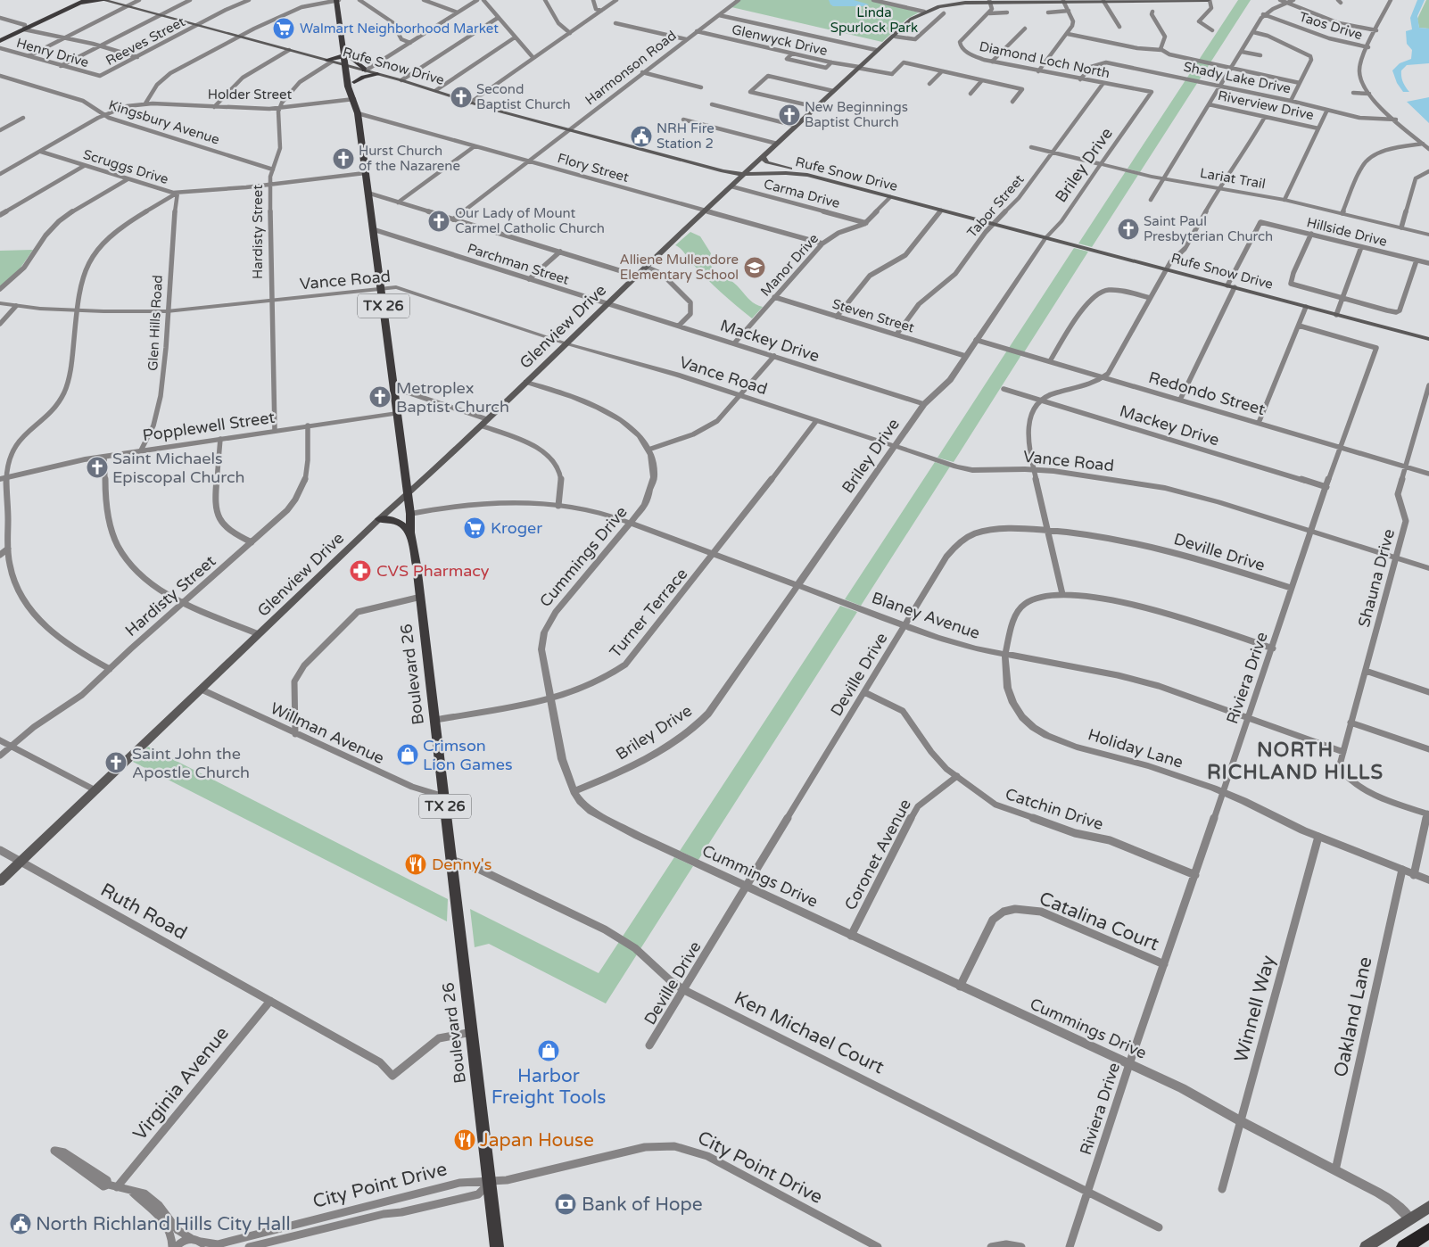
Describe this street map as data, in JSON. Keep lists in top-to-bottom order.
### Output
{
  "streets": {
    "main road": [
      "Rufe Snow Drive",
      "TX 26",
      "Glenview Drive",
      "Boulevard 26"
    ],
    "street": [
      "Taos Drive",
      "Glenwyck Drive",
      "Reeves Street",
      "Henry Drive",
      "Diamond Loch North",
      "Harmonson Road",
      "Shady Lake Drive",
      "Holder Street",
      "Riverview Drive",
      "Kingsbury Avenue",
      "Briley Drive",
      "Scruggs Drive",
      "Flory Street",
      "Lariat Trail",
      "Carma Drive",
      "Tabor Street",
      "Hardisty Street",
      "Hillside Drive",
      "Parchman Street",
      "Manor Drive",
      "Vance Road",
      "Steven Street",
      "Glen Hills Road",
      "Mackey Drive",
      "Redondo Street",
      "Popplewell Street",
      "Deville Drive",
      "Cummings Drive",
      "Shauna Drive",
      "Turner Terrace",
      "Blaney Avenue",
      "Riviera Drive",
      "Willman Avenue",
      "Holiday Lane",
      "Catchin Drive",
      "Coronet Avenue",
      "Ruth Road",
      "Catalina Court",
      "Winnell Way",
      "Oakland Lane",
      "Ken Michael Court",
      "Virginia Avenue",
      "City Point Drive"
    ]
  },
  "crossings": [
    ["Glenwyck Drive", "Harmonson Road"],
    ["Glenwyck Drive", "Glenview Drive"],
    ["Reeves Street", "Henry Drive"],
    ["Reeves Street", "Rufe Snow Drive"],
    ["Diamond Loch North", "Shady Lake Drive"],
    ["Diamond Loch North", "Briley Drive"],
    ["Diamond Loch North", "Tabor Street"],
    ["Rufe Snow Drive", "Harmonson Road"],
    ["Rufe Snow Drive", "Briley Drive"],
    ["Rufe Snow Drive", "Tabor Street"],
    ["Rufe Snow Drive", "Hillside Drive"],
    ["Rufe Snow Drive", "Manor Drive"],
    ["Rufe Snow Drive", "Glenview Drive"],
    ["Rufe Snow Drive", "Boulevard 26"],
    ["Harmonson Road", "Flory Street"],
    ["Holder Street", "Kingsbury Avenue"],
    ["Holder Street", "Scruggs Drive"],
    ["Holder Street", "Hardisty Street"],
    ["Holder Street", "Boulevard 26"],
    ["Kingsbury Avenue", "Hardisty Street"],
    ["Briley Drive", "Lariat Trail"],
    ["Briley Drive", "Vance Road"],
    ["Briley Drive", "Steven Street"],
    ["Briley Drive", "Mackey Drive"],
    ["Briley Drive", "Redondo Street"],
    ["Briley Drive", "Cummings Drive"],
    ["Briley Drive", "Blaney Avenue"],
    ["Scruggs Drive", "Hardisty Street"],
    ["Scruggs Drive", "Glen Hills Road"],
    ["Scruggs Drive", "Boulevard 26"],
    ["Flory Street", "Manor Drive"],
    ["Flory Street", "Glenview Drive"],
    ["Flory Street", "Boulevard 26"],
    ["Lariat Trail", "Tabor Street"],
    ["Carma Drive", "Manor Drive"],
    ["Carma Drive", "Glenview Drive"],
    ["Tabor Street", "Steven Street"],
    ["Hardisty Street", "Vance Road"],
    ["Hardisty Street", "Popplewell Street"],
    ["Parchman Street", "Glenview Drive"],
    ["Parchman Street", "Mackey Drive"],
    ["Parchman Street", "Boulevard 26"],
    ["Manor Drive", "Steven Street"],
    ["Manor Drive", "Mackey Drive"],
    ["Vance Road", "Glen Hills Road"],
    ["Vance Road", "Glenview Drive"],
    ["Vance Road", "Shauna Drive"],
    ["Vance Road", "Turner Terrace"],
    ["Vance Road", "Boulevard 26"],
    ["Vance Road", "Riviera Drive"],
    ["Glen Hills Road", "Popplewell Street"],
    ["Glenview Drive", "Mackey Drive"],
    ["Glenview Drive", "Cummings Drive"],
    ["Glenview Drive", "Boulevard 26"],
    ["Glenview Drive", "Willman Avenue"],
    ["Glenview Drive", "Ruth Road"],
    ["Mackey Drive", "Riviera Drive"],
    ["Redondo Street", "Shauna Drive"],
    ["Redondo Street", "Riviera Drive"],
    ["Popplewell Street", "Boulevard 26"],
    ["Deville Drive", "Cummings Drive"],
    ["Deville Drive", "Blaney Avenue"],
    ["Deville Drive", "Riviera Drive"],
    ["Deville Drive", "Catchin Drive"],
    ["Deville Drive", "Ken Michael Court"],
    ["Cummings Drive", "Turner Terrace"],
    ["Cummings Drive", "Blaney Avenue"],
    ["Cummings Drive", "Riviera Drive"],
    ["Cummings Drive", "Coronet Avenue"],
    ["Cummings Drive", "Catalina Court"],
    ["Cummings Drive", "Winnell Way"],
    ["Cummings Drive", "Oakland Lane"],
    ["Shauna Drive", "Blaney Avenue"],
    ["Turner Terrace", "Blaney Avenue"],
    ["Turner Terrace", "Boulevard 26"],
    ["Blaney Avenue", "Boulevard 26"],
    ["Blaney Avenue", "Riviera Drive"],
    ["Blaney Avenue", "Holiday Lane"],
    ["Boulevard 26", "Willman Avenue"],
    ["Boulevard 26", "Ruth Road"],
    ["Boulevard 26", "Ken Michael Court"],
    ["Boulevard 26", "City Point Drive"],
    ["Riviera Drive", "Holiday Lane"],
    ["Riviera Drive", "Catchin Drive"],
    ["Riviera Drive", "Catalina Court"],
    ["Riviera Drive", "Ken Michael Court"],
    ["Holiday Lane", "Winnell Way"],
    ["Holiday Lane", "Oakland Lane"],
    ["Catchin Drive", "Coronet Avenue"],
    ["Ruth Road", "Virginia Avenue"],
    ["Virginia Avenue", "City Point Drive"]
  ],
  "districts": ["NORTH RICHLAND HILLS"],
  "parks": ["Linda Spurlock Park"],
  "places": {
    "supermarket": ["Walmart Neighborhood Market", "Kroger"],
    "church": [
      "Second Baptist Church",
      "New Beginnings Baptist Church",
      "Hurst Church of the Nazarene",
      "Our Lady of Mount Carmel Catholic Church",
      "Saint Paul Presbyterian Church",
      "Metroplex Baptist Church",
      "Saint Michaels Episcopal Church",
      "Saint John the Apostle Church"
    ],
    "public building": ["NRH Fire Station 2", "North Richland Hills City Hall"],
    "school or university": ["Alliene Mullendore Elementary School"],
    "pharmacy": ["CVS Pharmacy"],
    "shop": ["Crimson Lion Games", "Harbor Freight Tools"],
    "restaurant": ["Denny's", "Japan House"],
    "bank": ["Bank of Hope"]
  }
}
